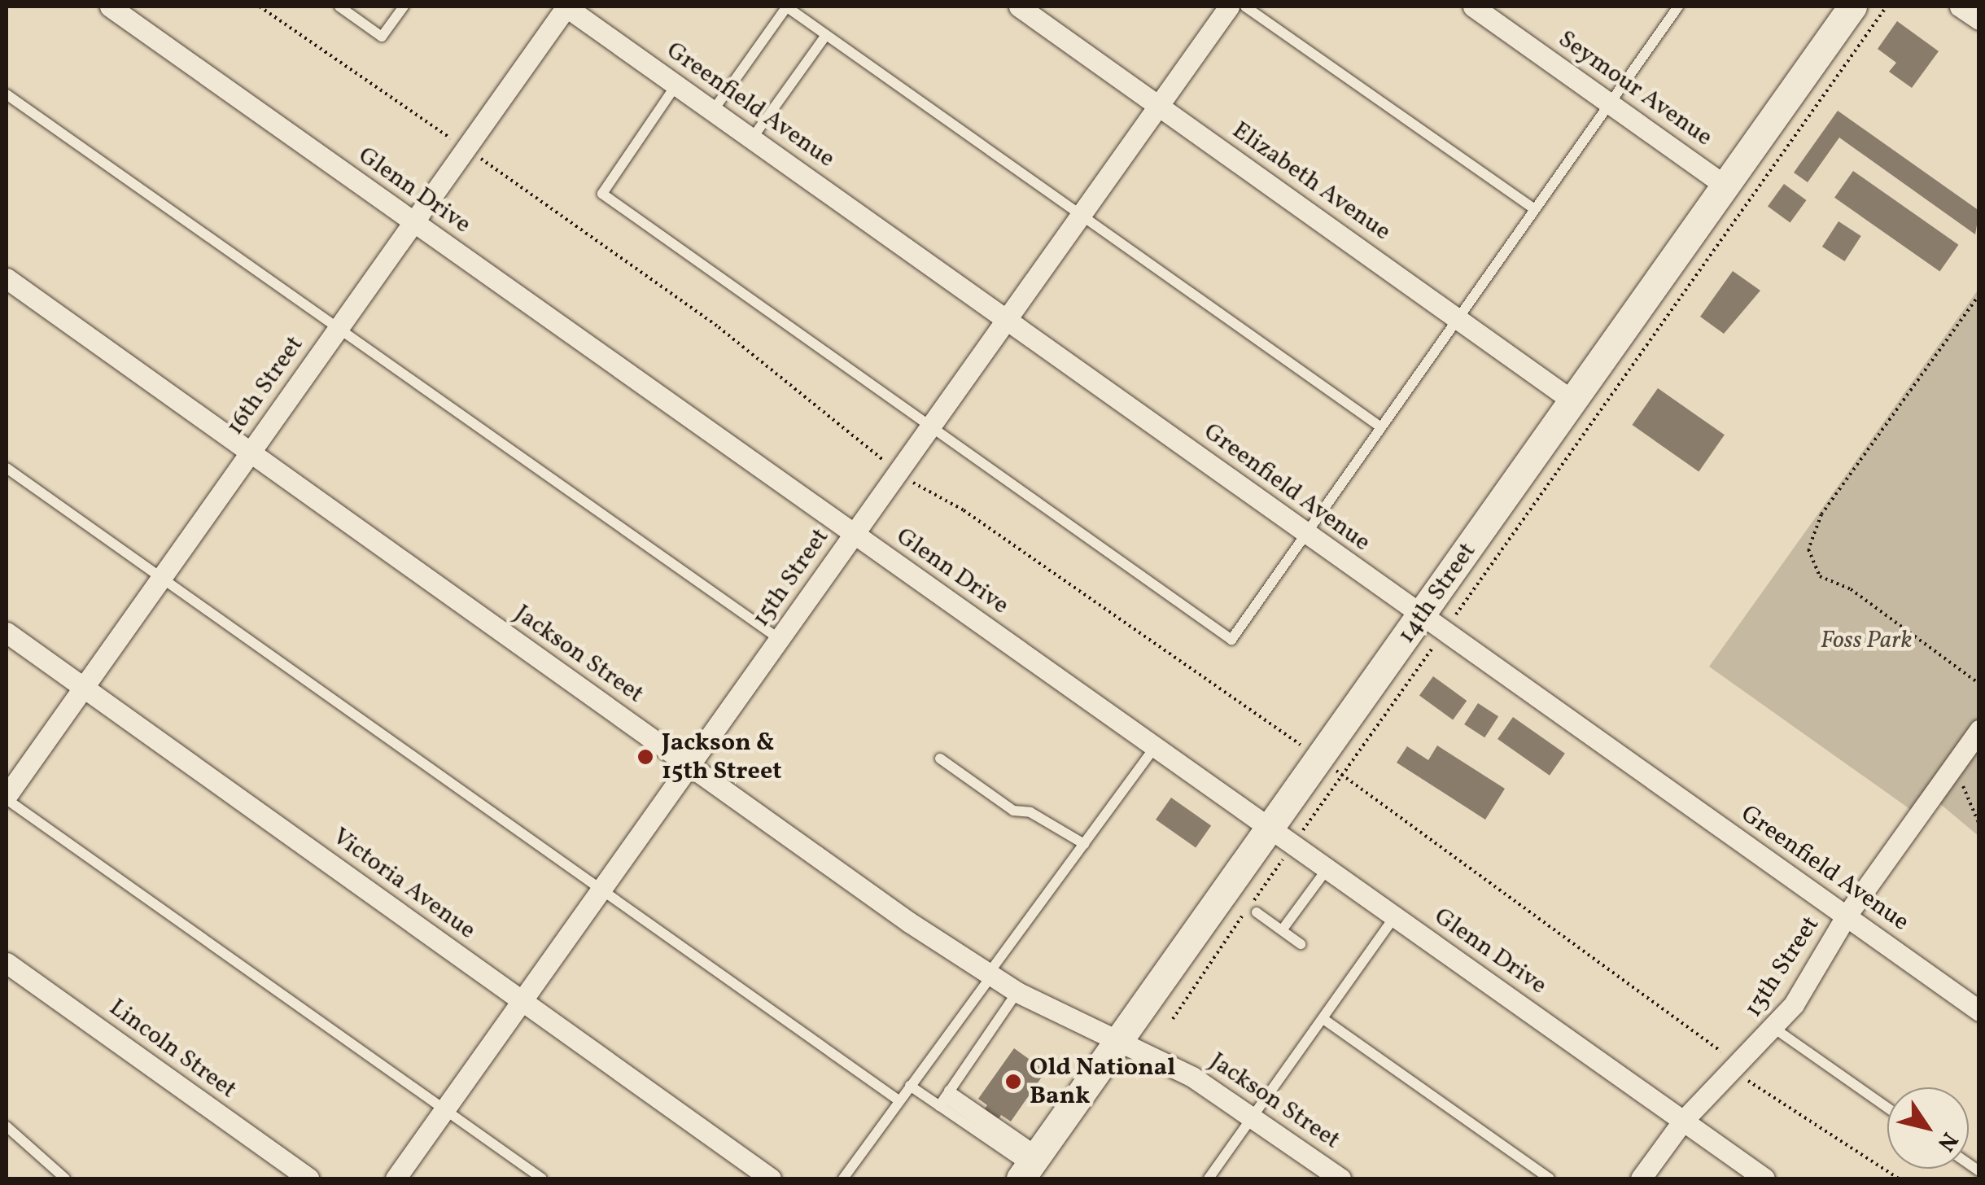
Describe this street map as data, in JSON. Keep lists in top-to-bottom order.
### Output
{
  "streets": {
    "street": [
      "Seymour Avenue",
      "Greenfield Avenue",
      "Elizabeth Avenue",
      "Glenn Drive",
      "16th Street",
      "15th Street",
      "14th Street",
      "Jackson Street",
      "Victoria Avenue",
      "13th Street",
      "Lincoln Street"
    ]
  },
  "crossings": [
    ["Seymour Avenue", "14th Street"],
    ["Greenfield Avenue", "16th Street"],
    ["Greenfield Avenue", "15th Street"],
    ["Greenfield Avenue", "14th Street"],
    ["Greenfield Avenue", "13th Street"],
    ["Elizabeth Avenue", "15th Street"],
    ["Elizabeth Avenue", "14th Street"],
    ["Glenn Drive", "16th Street"],
    ["Glenn Drive", "15th Street"],
    ["Glenn Drive", "14th Street"],
    ["Glenn Drive", "13th Street"],
    ["16th Street", "Jackson Street"],
    ["16th Street", "Victoria Avenue"],
    ["15th Street", "Jackson Street"],
    ["15th Street", "Victoria Avenue"],
    ["14th Street", "Jackson Street"]
  ],
  "parks": ["Foss Park"],
  "places": ["Jackson & 15th Street", "Old National Bank"],
  "north": "bottom right"
}
